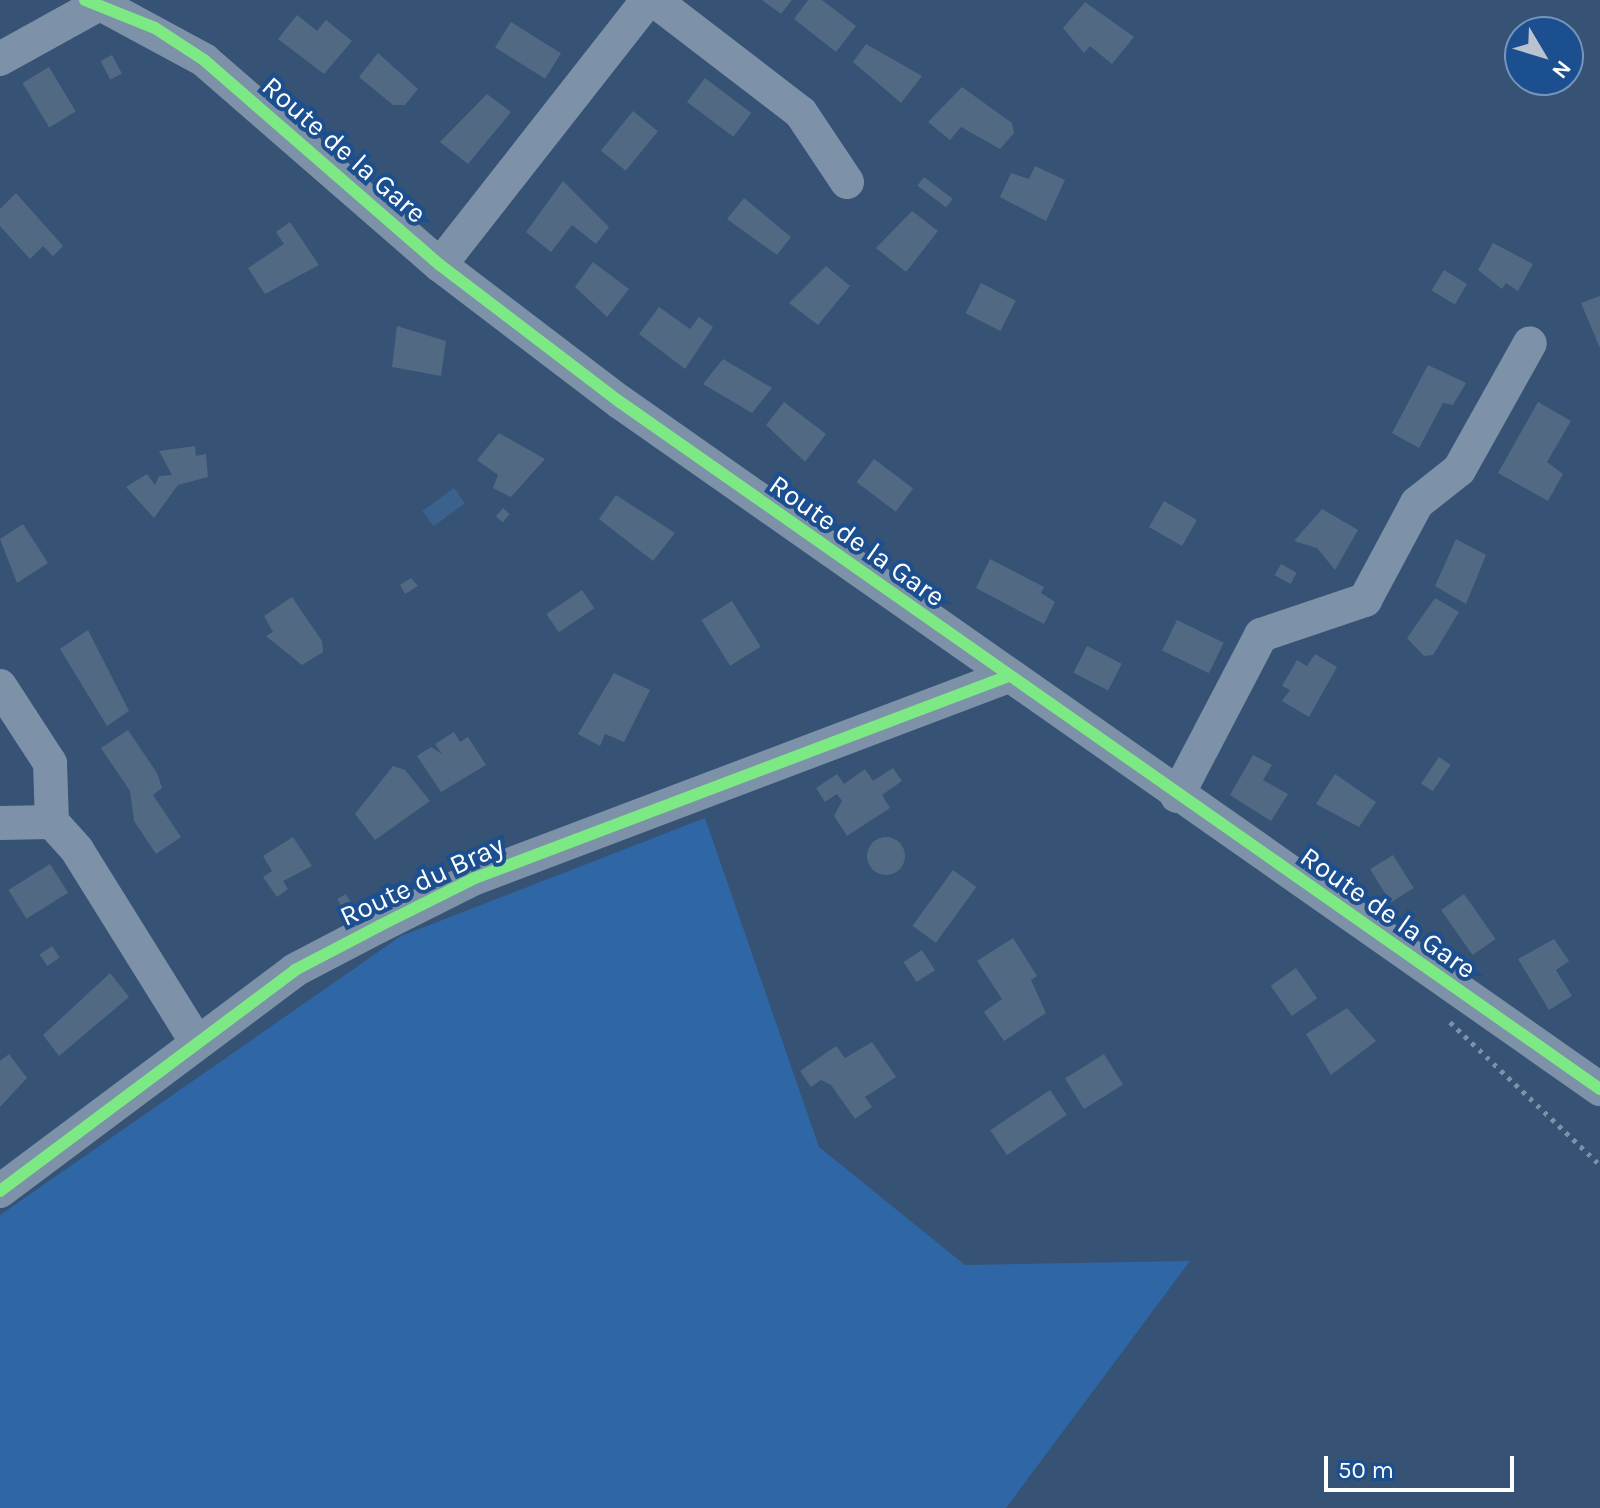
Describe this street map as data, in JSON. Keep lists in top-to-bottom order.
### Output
{
  "streets": {
    "street": ["Route de la Gare", "Route du Bray"]
  },
  "crossings": [
    ["Route de la Gare", "Route du Bray"]
  ],
  "scale_bar": "50 m",
  "north": "bottom right"
}
